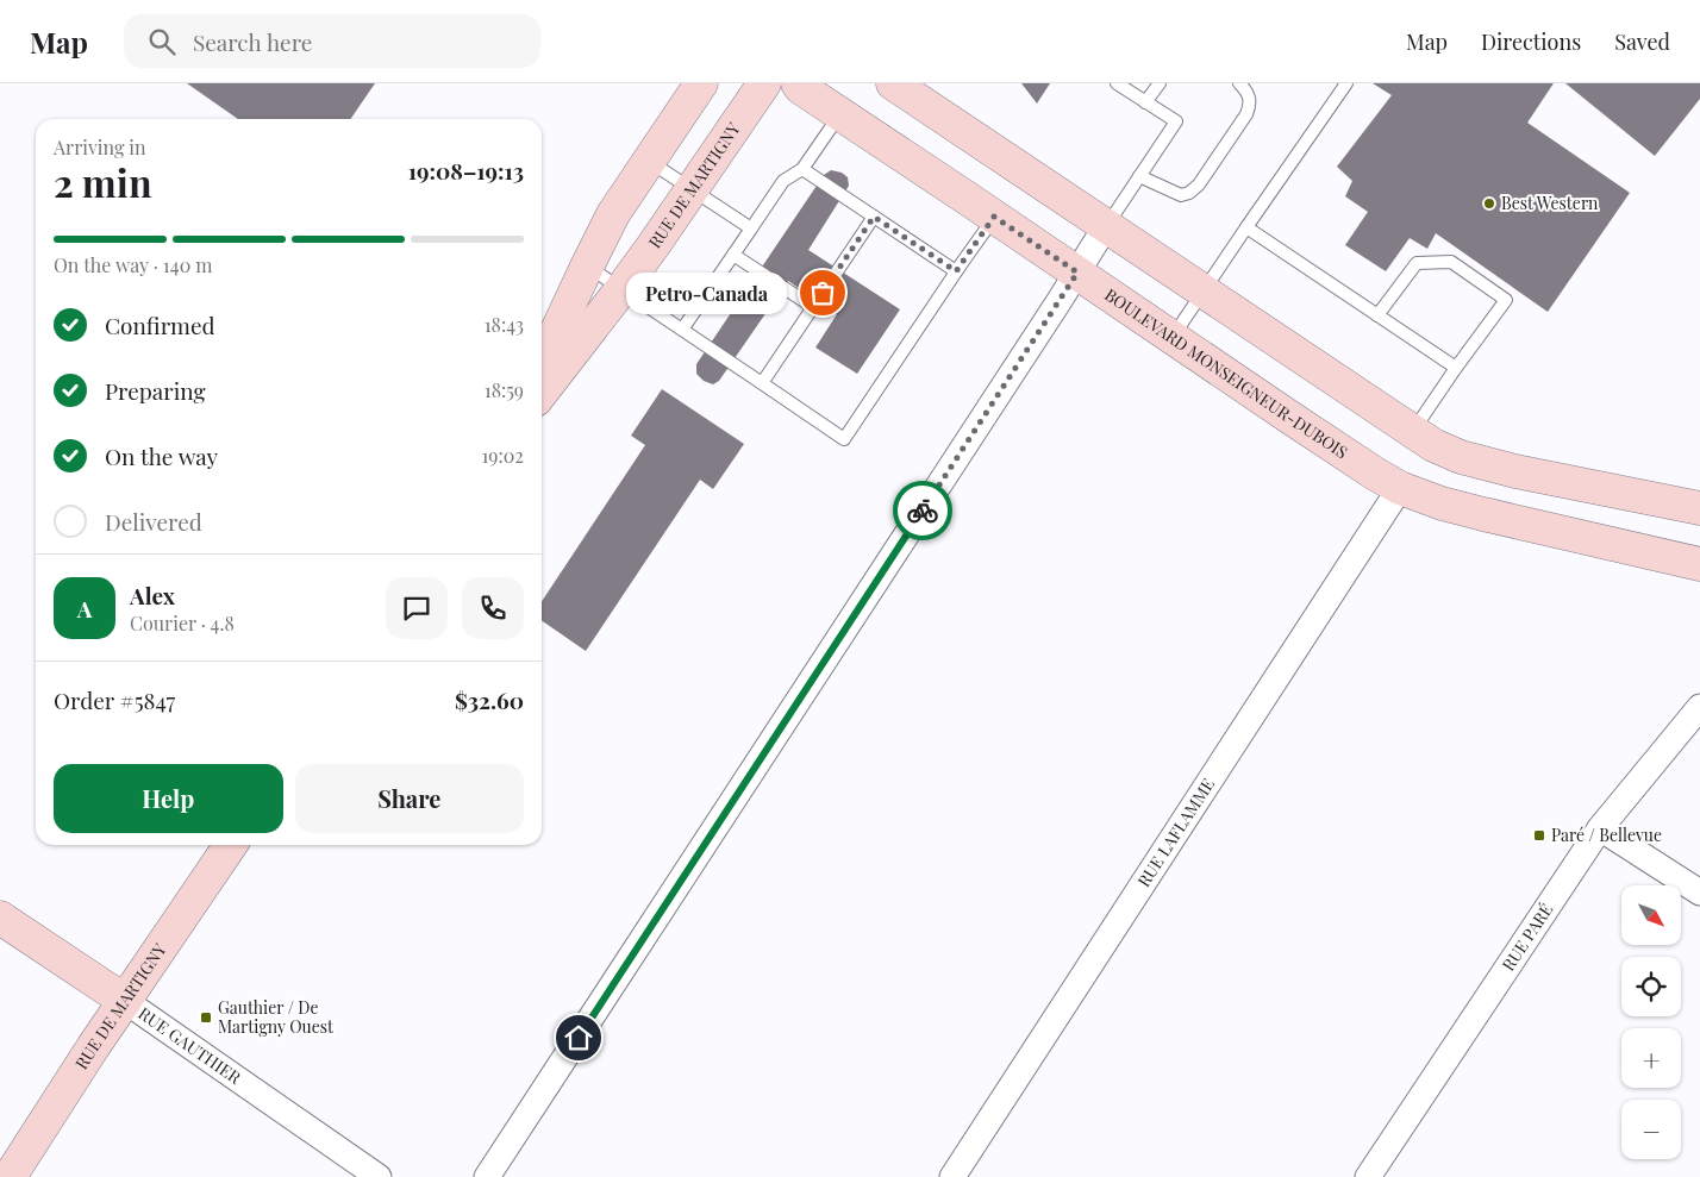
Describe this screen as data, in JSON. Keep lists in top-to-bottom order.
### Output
{
  "streets": {
    "street": [
      "RUE DE MARTIGNY",
      "BOULEVARD MONSEIGNEUR-DUBOIS",
      "RUE LAFLAMME",
      "RUE PARÉ",
      "RUE GAUTHIER"
    ]
  },
  "crossings": [
    ["RUE DE MARTIGNY", "RUE GAUTHIER"],
    ["BOULEVARD MONSEIGNEUR-DUBOIS", "RUE LAFLAMME"]
  ],
  "places": {
    "other": ["Best Western", "Petro-Canada"],
    "transit": ["Paré / Bellevue", "Gauthier / De Martigny Ouest"]
  },
  "north": "bottom right",
  "page": {
    "header": "Map",
    "search": "Search here",
    "nav": ["Map", "Directions", "Saved"],
    "heading": ["2 min", "Arriving in", "19:08–19:13"],
    "panel": [
      "Alex",
      "Courier · 4.8",
      "Order #5847",
      "$32.60"
    ],
    "bar": "On the way · 140 m",
    "bubble": "Petro-Canada",
    "list": [
      ["Confirmed", "18:43"],
      ["Preparing", "18:59"],
      ["On the way", "19:02"],
      "Delivered"
    ],
    "round": "A",
    "buttons": ["Help", "Share"],
    "map_buttons": ["+", "−"]
  }
}
